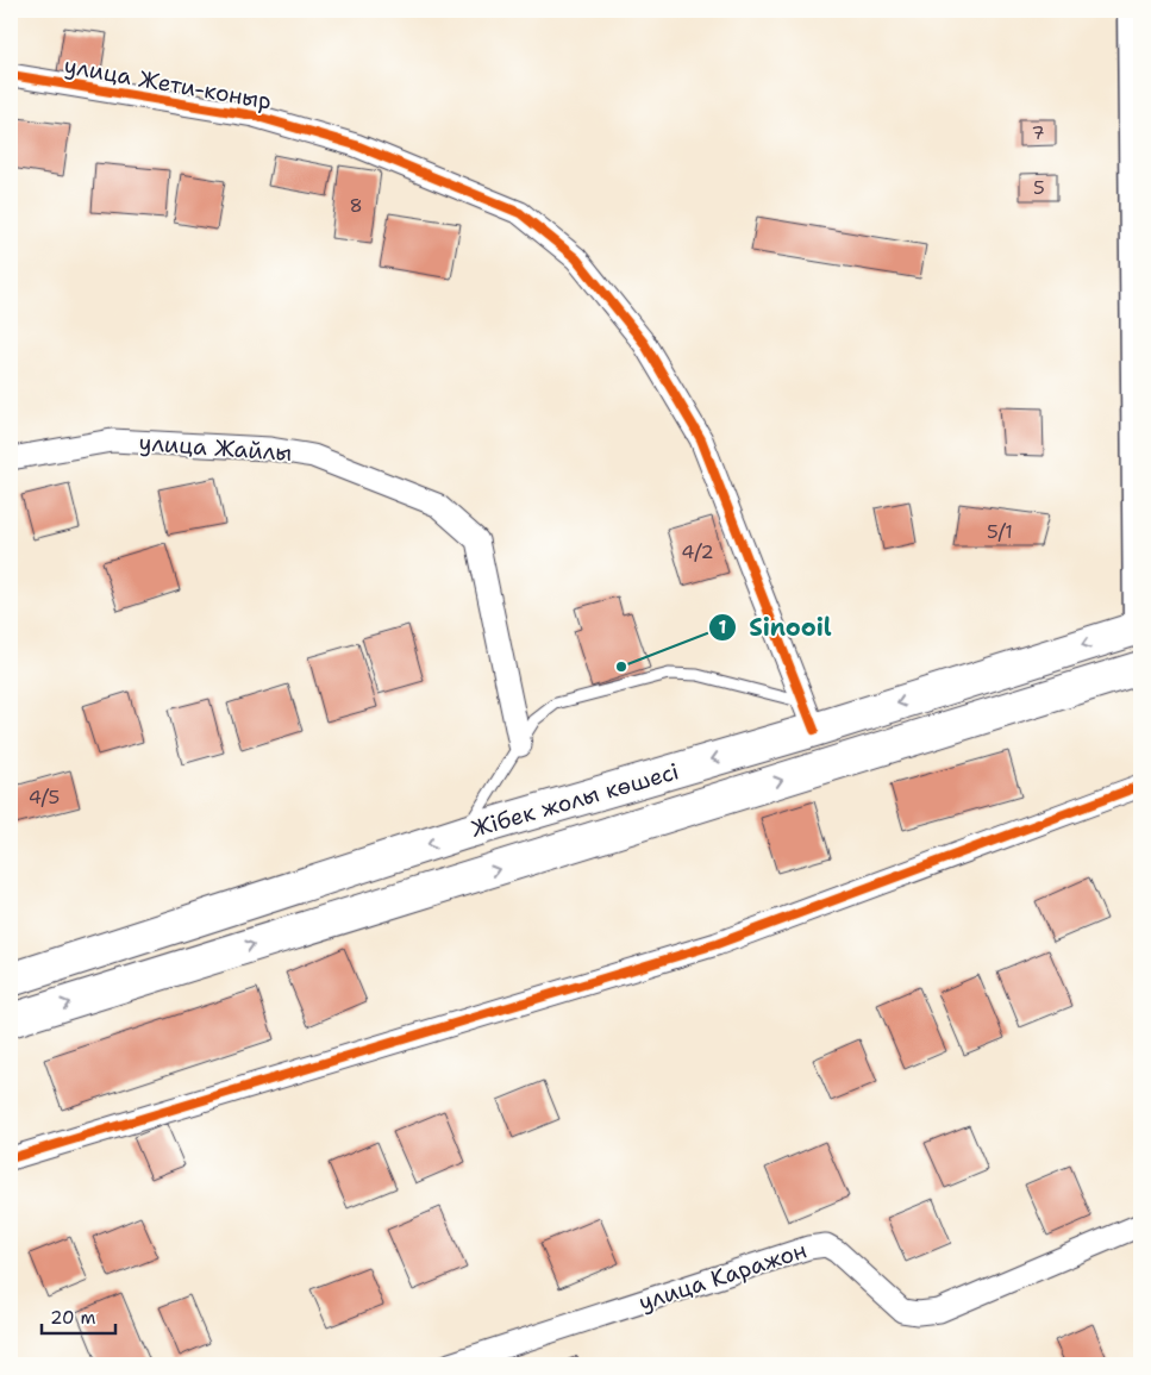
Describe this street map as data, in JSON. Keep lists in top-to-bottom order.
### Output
{
  "streets": {
    "main road": ["Жібек жолы көшесі"],
    "street": ["улица Жети-коныр", "улица Жайлы", "улица Каражон"]
  },
  "crossings": [
    ["улица Жети-коныр", "Жібек жолы көшесі"]
  ],
  "places": ["Sinooil"],
  "house_numbers": [
    "7",
    "5",
    "8",
    "5/1",
    "4/2",
    "4/5"
  ],
  "scale_bar": "20 m"
}
